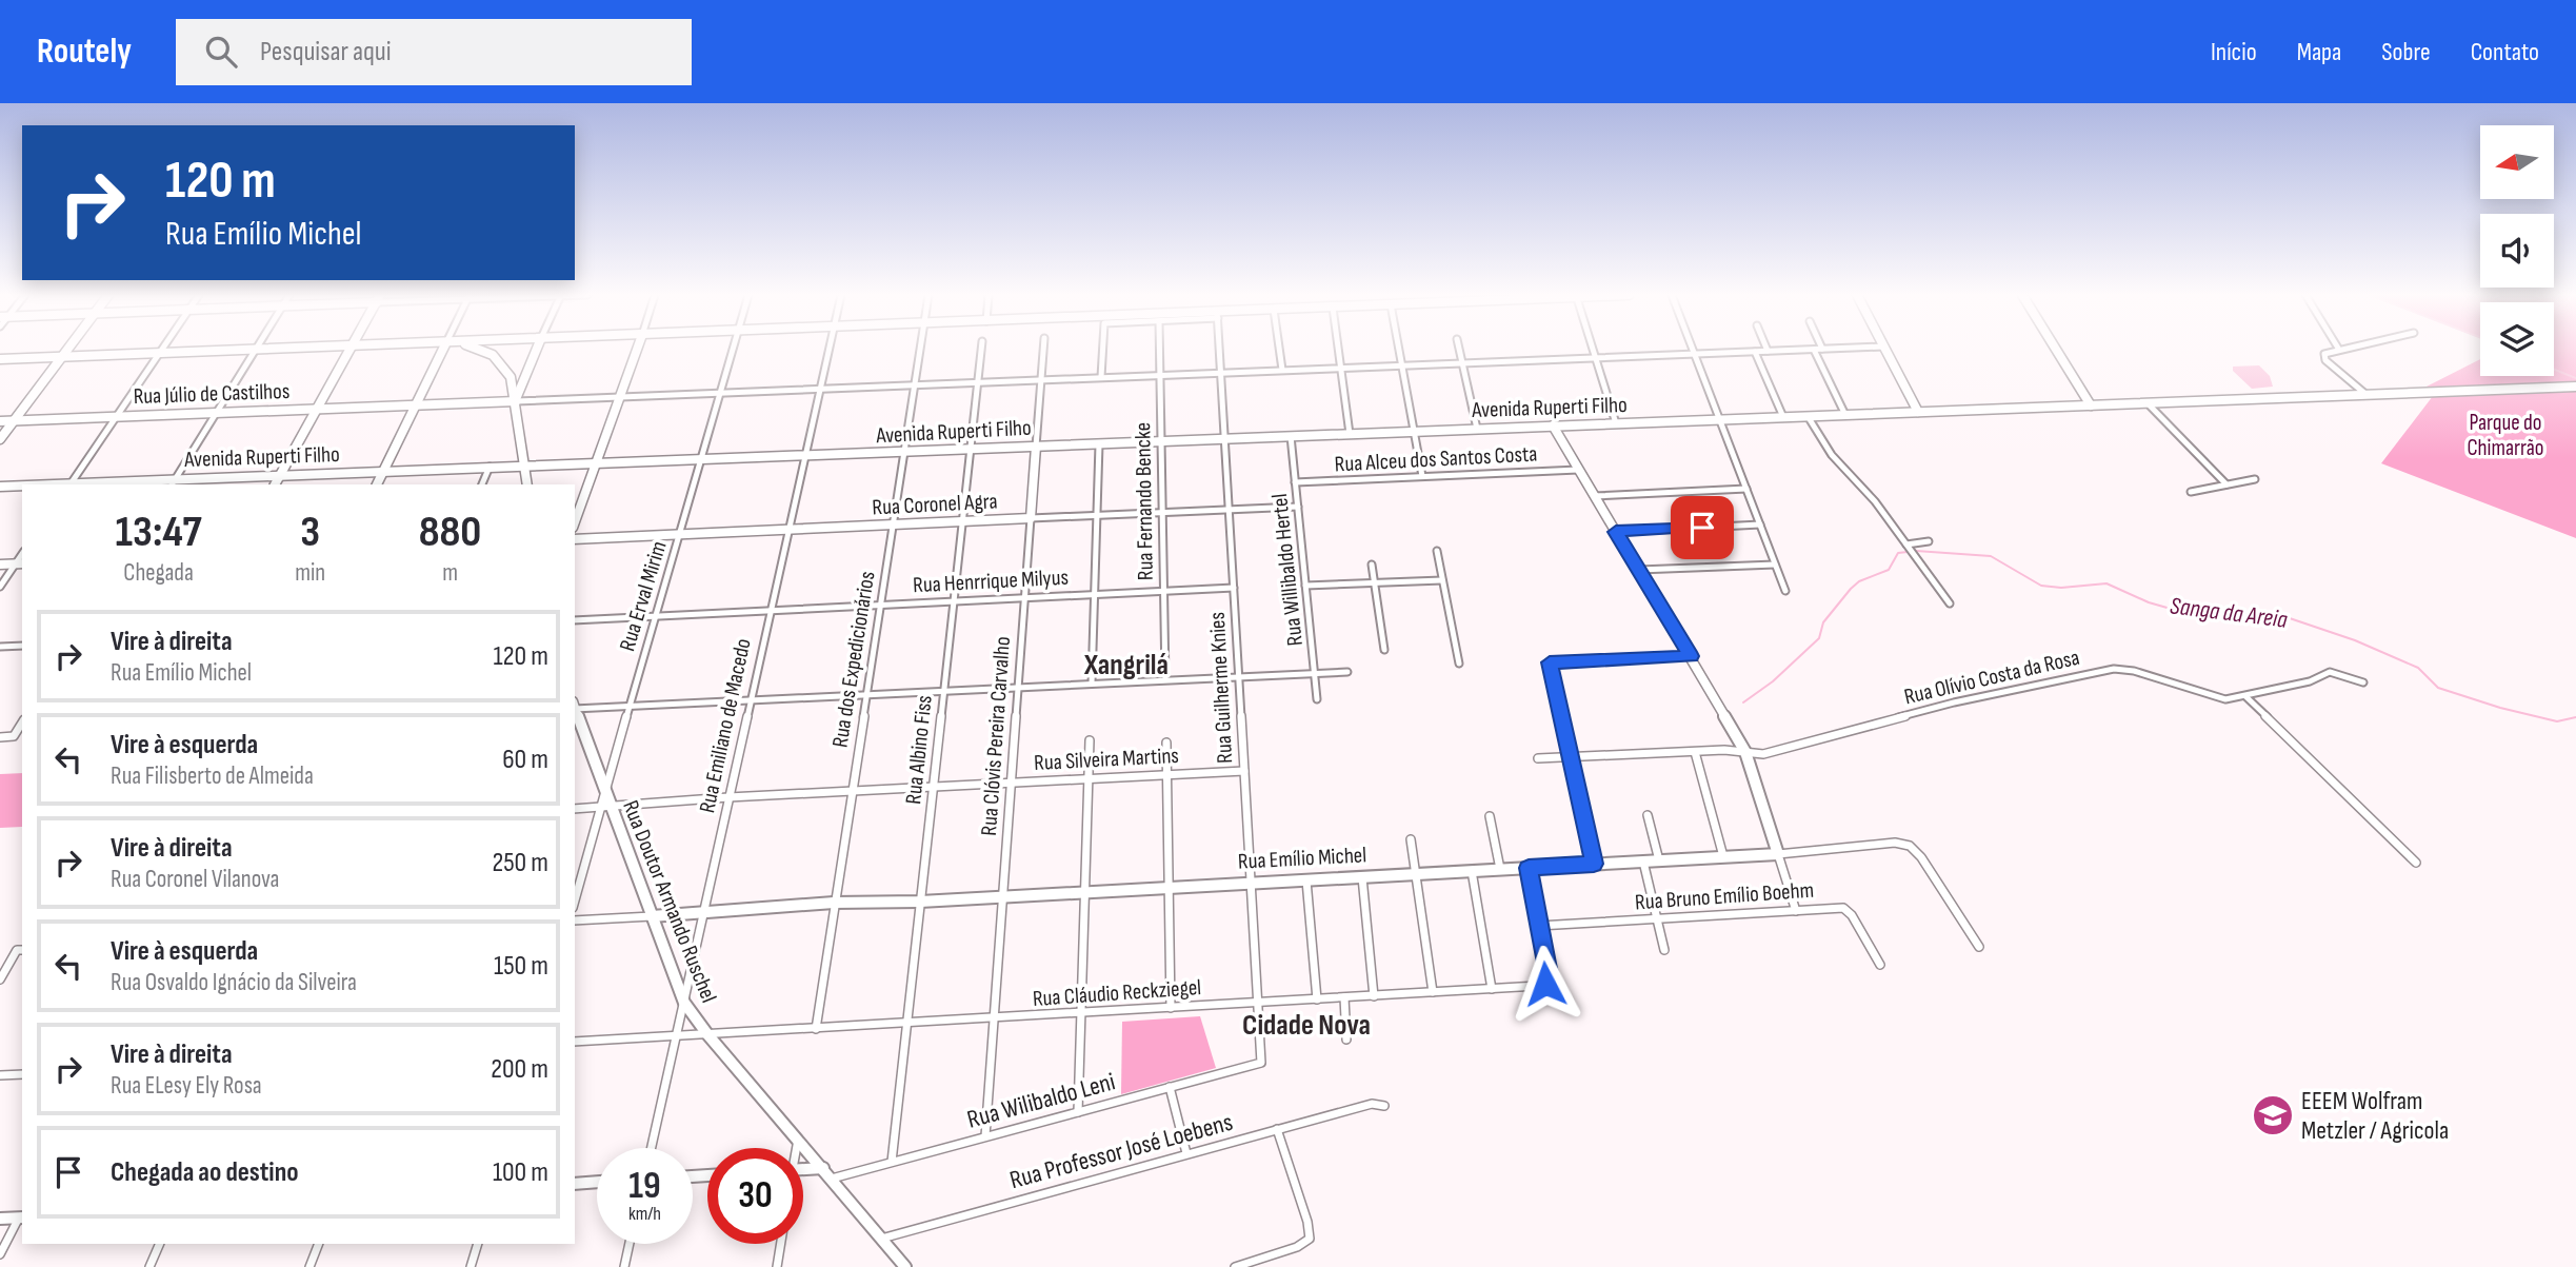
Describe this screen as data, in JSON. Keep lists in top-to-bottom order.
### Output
{
  "streets": {
    "main road": [
      "Rua Júlio de Castilhos",
      "Avenida Ruperti Filho",
      "Rua Coronel Agra",
      "Rua Clóvis Pereira Carvalho",
      "Rua Emílio Michel",
      "Rua Doutor Armando Ruschel"
    ],
    "street": [
      "Rua Alceu dos Santos Costa",
      "Rua Fernando Bencke",
      "Rua Willibaldo Hertel",
      "Rua Henrrique Milyus",
      "Rua Erval Mirim",
      "Rua dos Expedicionários",
      "Rua Olívio Costa da Rosa",
      "Rua Guilherme Knies",
      "Rua Emiliano de Macedo",
      "Rua Albino Fiss",
      "Rua Silveira Martins",
      "Rua Bruno Emílio Boehm",
      "Rua Cláudio Reckziegel",
      "Rua Wilibaldo Leni",
      "Rua Professor José Loebens"
    ]
  },
  "crossings": [
    ["Rua Júlio de Castilhos", "Rua Fernando Bencke"],
    ["Rua Júlio de Castilhos", "Rua Erval Mirim"],
    ["Rua Júlio de Castilhos", "Rua dos Expedicionários"],
    ["Rua Júlio de Castilhos", "Rua Guilherme Knies"],
    ["Rua Júlio de Castilhos", "Rua Emiliano de Macedo"],
    ["Rua Júlio de Castilhos", "Rua Clóvis Pereira Carvalho"],
    ["Rua Júlio de Castilhos", "Rua Albino Fiss"],
    ["Avenida Ruperti Filho", "Rua Fernando Bencke"],
    ["Avenida Ruperti Filho", "Rua Willibaldo Hertel"],
    ["Avenida Ruperti Filho", "Rua Erval Mirim"],
    ["Avenida Ruperti Filho", "Rua dos Expedicionários"],
    ["Avenida Ruperti Filho", "Rua Guilherme Knies"],
    ["Avenida Ruperti Filho", "Rua Emiliano de Macedo"],
    ["Avenida Ruperti Filho", "Rua Clóvis Pereira Carvalho"],
    ["Avenida Ruperti Filho", "Rua Albino Fiss"],
    ["Rua Alceu dos Santos Costa", "Rua Willibaldo Hertel"],
    ["Rua Fernando Bencke", "Rua Coronel Agra"],
    ["Rua Fernando Bencke", "Rua Henrrique Milyus"],
    ["Rua Coronel Agra", "Rua Willibaldo Hertel"],
    ["Rua Coronel Agra", "Rua Erval Mirim"],
    ["Rua Coronel Agra", "Rua dos Expedicionários"],
    ["Rua Coronel Agra", "Rua Guilherme Knies"],
    ["Rua Coronel Agra", "Rua Emiliano de Macedo"],
    ["Rua Coronel Agra", "Rua Clóvis Pereira Carvalho"],
    ["Rua Coronel Agra", "Rua Albino Fiss"],
    ["Rua Henrrique Milyus", "Rua Erval Mirim"],
    ["Rua Henrrique Milyus", "Rua dos Expedicionários"],
    ["Rua Henrrique Milyus", "Rua Guilherme Knies"],
    ["Rua Henrrique Milyus", "Rua Emiliano de Macedo"],
    ["Rua Henrrique Milyus", "Rua Clóvis Pereira Carvalho"],
    ["Rua Henrrique Milyus", "Rua Albino Fiss"],
    ["Rua Erval Mirim", "Rua Doutor Armando Ruschel"],
    ["Rua dos Expedicionários", "Rua Silveira Martins"],
    ["Rua dos Expedicionários", "Rua Emílio Michel"],
    ["Rua dos Expedicionários", "Rua Cláudio Reckziegel"],
    ["Rua Guilherme Knies", "Rua Silveira Martins"],
    ["Rua Guilherme Knies", "Rua Emílio Michel"],
    ["Rua Guilherme Knies", "Rua Cláudio Reckziegel"],
    ["Rua Guilherme Knies", "Rua Wilibaldo Leni"],
    ["Rua Emiliano de Macedo", "Rua Silveira Martins"],
    ["Rua Emiliano de Macedo", "Rua Emílio Michel"],
    ["Rua Emiliano de Macedo", "Rua Doutor Armando Ruschel"],
    ["Rua Emiliano de Macedo", "Rua Cláudio Reckziegel"],
    ["Rua Clóvis Pereira Carvalho", "Rua Silveira Martins"],
    ["Rua Clóvis Pereira Carvalho", "Rua Emílio Michel"],
    ["Rua Clóvis Pereira Carvalho", "Rua Cláudio Reckziegel"],
    ["Rua Clóvis Pereira Carvalho", "Rua Wilibaldo Leni"],
    ["Rua Albino Fiss", "Rua Silveira Martins"],
    ["Rua Albino Fiss", "Rua Emílio Michel"],
    ["Rua Albino Fiss", "Rua Cláudio Reckziegel"],
    ["Rua Albino Fiss", "Rua Wilibaldo Leni"],
    ["Rua Silveira Martins", "Rua Doutor Armando Ruschel"],
    ["Rua Emílio Michel", "Rua Doutor Armando Ruschel"],
    ["Rua Emílio Michel", "Rua Cláudio Reckziegel"],
    ["Rua Bruno Emílio Boehm", "Rua Cláudio Reckziegel"],
    ["Rua Doutor Armando Ruschel", "Rua Cláudio Reckziegel"],
    ["Rua Doutor Armando Ruschel", "Rua Wilibaldo Leni"],
    ["Rua Doutor Armando Ruschel", "Rua Professor José Loebens"]
  ],
  "districts": ["Xangrilá", "Cidade Nova"],
  "water": ["Sanga da Areia"],
  "parks": ["Parque do Chimarrão"],
  "places": {
    "school or university": ["EEEM Wolfram Metzler / Agricola"]
  },
  "north": "left",
  "page": {
    "header": "Routely",
    "search": "Pesquisar aqui",
    "nav": [
      "Início",
      "Mapa",
      "Sobre",
      "Contato"
    ],
    "turn": ["120 m", "Rua Emílio Michel"],
    "eta": [
      "13:47",
      "Chegada",
      "3",
      "min",
      "880",
      "m"
    ],
    "list": [
      {
        "name": "Vire à direita",
        "note": "Rua Emílio Michel",
        "value": "120 m"
      },
      {
        "name": "Vire à esquerda",
        "note": "Rua Filisberto de Almeida",
        "value": "60 m"
      },
      {
        "name": "Vire à direita",
        "note": "Rua Coronel Vilanova",
        "value": "250 m"
      },
      {
        "name": "Vire à esquerda",
        "note": "Rua Osvaldo Ignácio da Silveira",
        "value": "150 m"
      },
      {
        "name": "Vire à direita",
        "note": "Rua ELesy Ely Rosa",
        "value": "200 m"
      },
      {
        "name": "Chegada ao destino",
        "value": "100 m"
      }
    ],
    "speed": "19 km/h",
    "limit": "30"
  }
}
